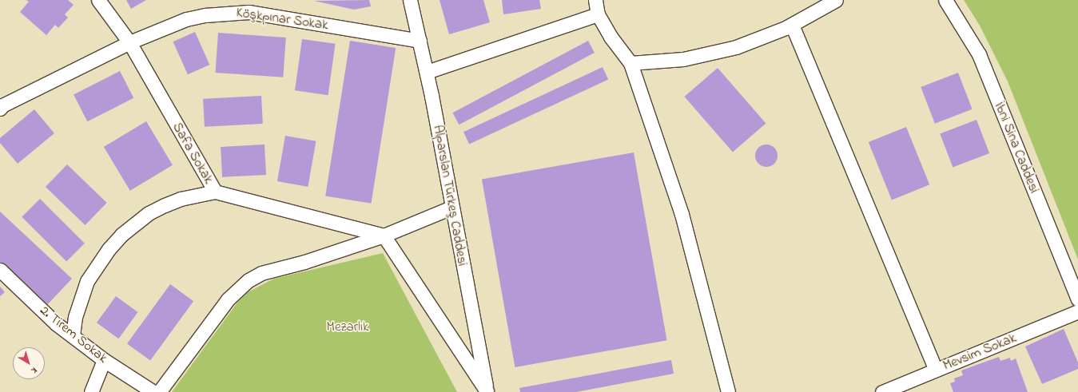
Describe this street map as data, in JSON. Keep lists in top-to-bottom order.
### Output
{
  "streets": {
    "street": [
      "Köşkpınar Sokak",
      "İbni Sina Caddesi",
      "Safa Sokak",
      "Alparslan Türkeş Caddesi",
      "2. Tirem Sokak",
      "Mevsim Sokak"
    ]
  },
  "crossings": [
    ["Köşkpınar Sokak", "Safa Sokak"],
    ["Köşkpınar Sokak", "Alparslan Türkeş Caddesi"]
  ],
  "parks": ["Mezarlık"],
  "north": "bottom right"
}
